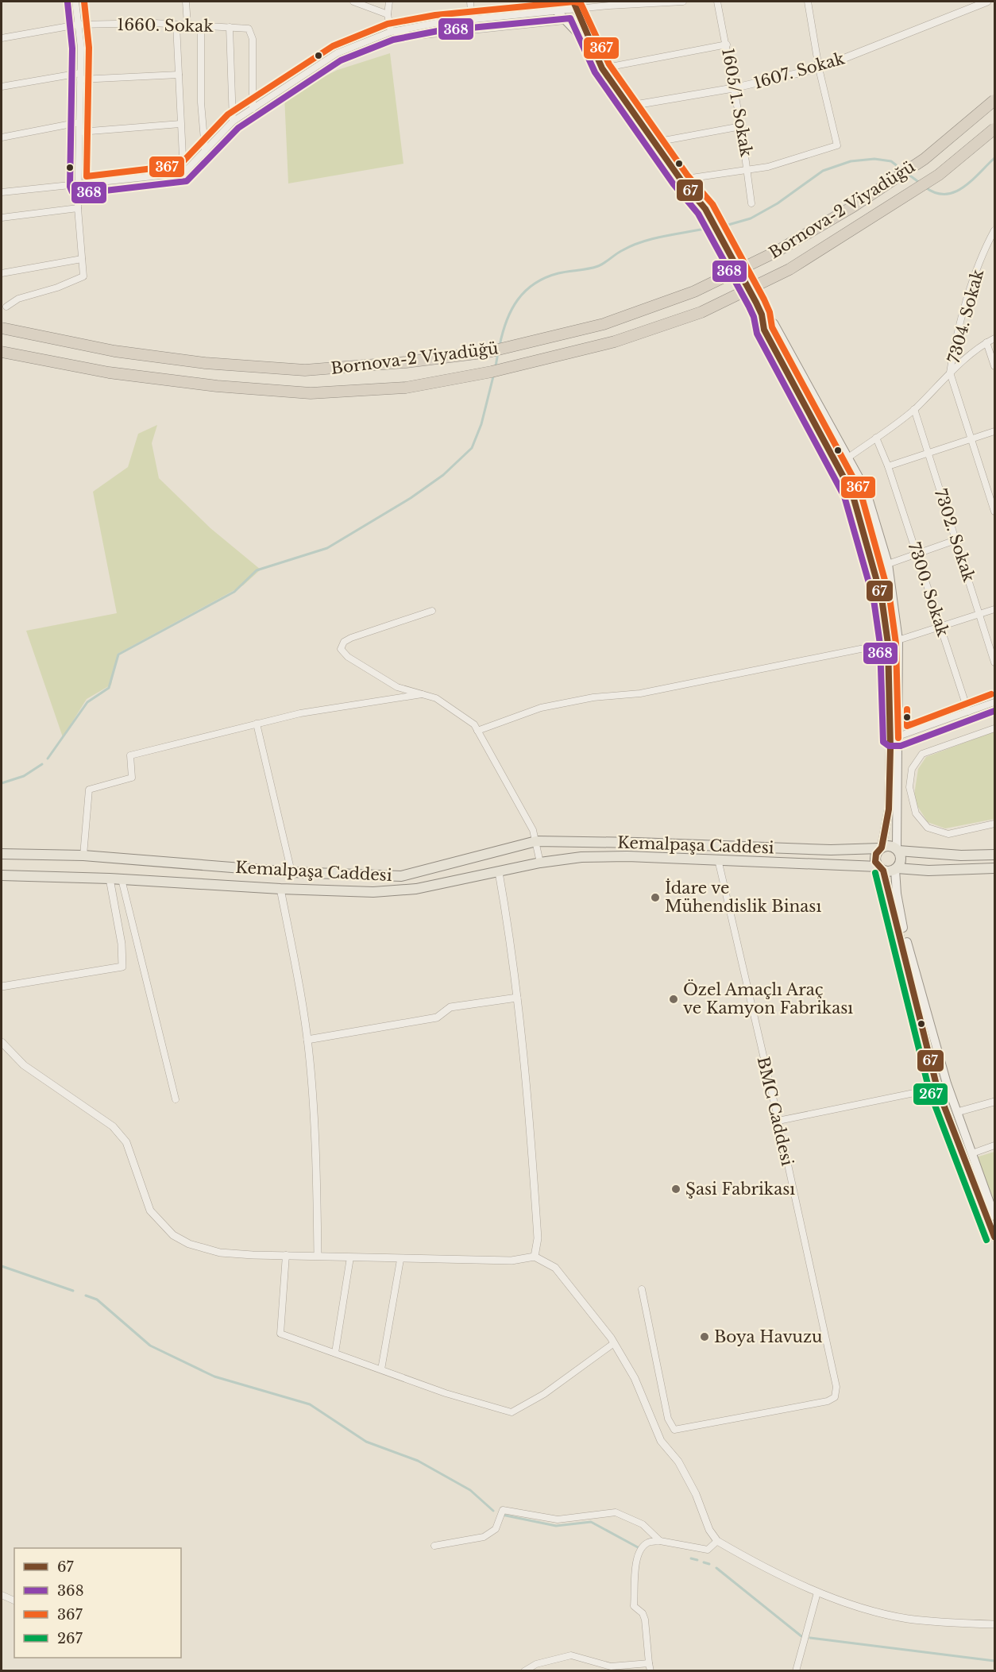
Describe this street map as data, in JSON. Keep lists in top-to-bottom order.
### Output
{
  "streets": {
    "highway": ["Bornova-2 Viyadüğü"],
    "main road": ["Kemalpaşa Caddesi"],
    "street": [
      "1660. Sokak",
      "1607. Sokak",
      "1605/1. Sokak",
      "7304. Sokak",
      "7302. Sokak",
      "7300. Sokak",
      "BMC Caddesi"
    ]
  },
  "crossings": [
    ["1607. Sokak", "1605/1. Sokak"],
    ["Kemalpaşa Caddesi", "BMC Caddesi"]
  ],
  "places": [
    "İdare ve Mühendislik Binası",
    "Özel Amaçlı Araç ve Kamyon Fabrikası",
    "Şasi Fabrikası",
    "Boya Havuzu"
  ],
  "lines": [
    "transit line 67",
    "transit line 367",
    "transit line 368",
    "transit line 267"
  ],
  "legend": [
    "67",
    "368",
    "367",
    "267"
  ]
}
